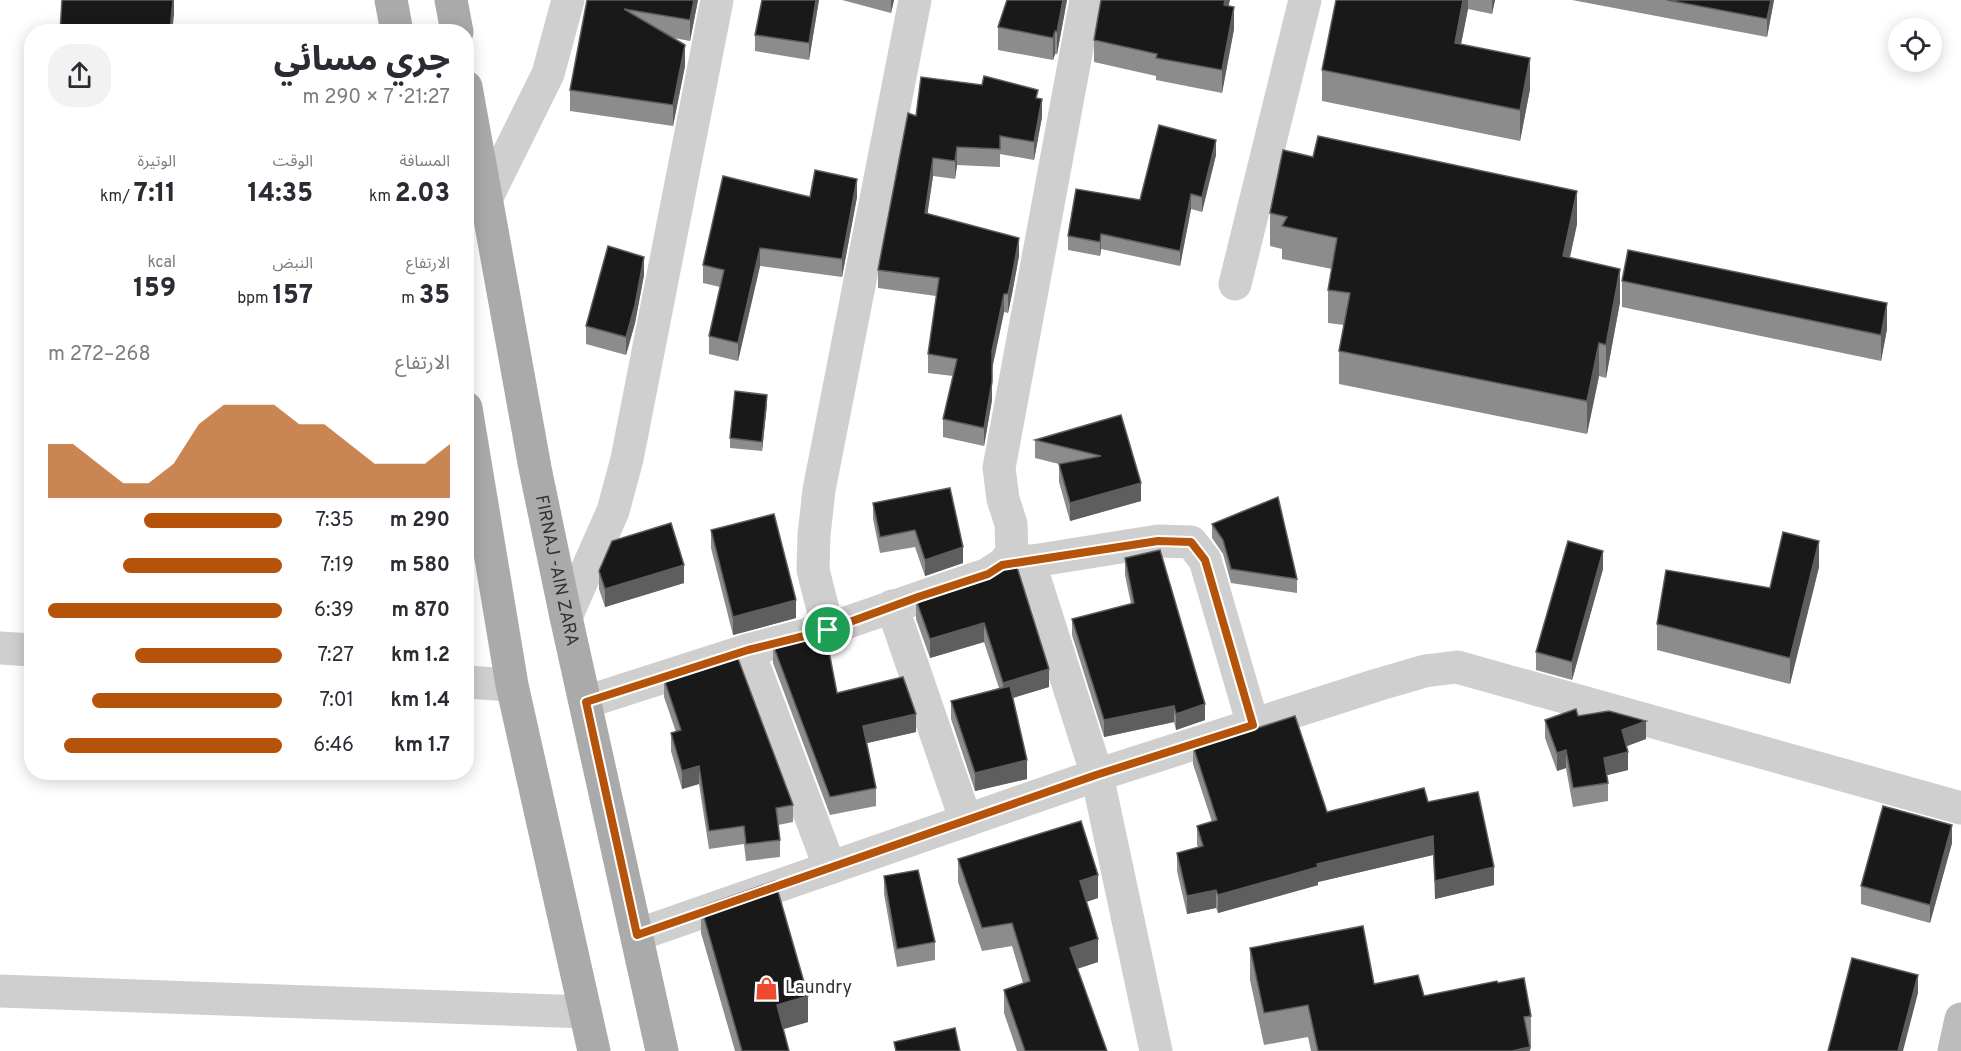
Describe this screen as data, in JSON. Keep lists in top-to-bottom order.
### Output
{
  "streets": {
    "main road": ["FIRNAJ -AIN ZARA"]
  },
  "places": {
    "shop": ["Laundry"]
  },
  "page": {
    "heading": ["جري مسائي", "21:27 · 7 × 290 m"],
    "stats": [
      ["المسافة", "2.03 km"],
      ["الوقت", "14:35"],
      ["الوتيرة", "7:11 /km"],
      ["الارتفاع", "35 m"],
      ["النبض", "157 bpm"],
      ["kcal", "159"]
    ],
    "chart": ["الارتفاع", "268–272 m"],
    "list": [
      {
        "name": "290 m",
        "note": "7:35"
      },
      {
        "name": "580 m",
        "note": "7:19"
      },
      {
        "name": "870 m",
        "note": "6:39"
      },
      {
        "name": "1.2 km",
        "note": "7:27"
      },
      {
        "name": "1.4 km",
        "note": "7:01"
      },
      {
        "name": "1.7 km",
        "note": "6:46"
      }
    ]
  }
}
